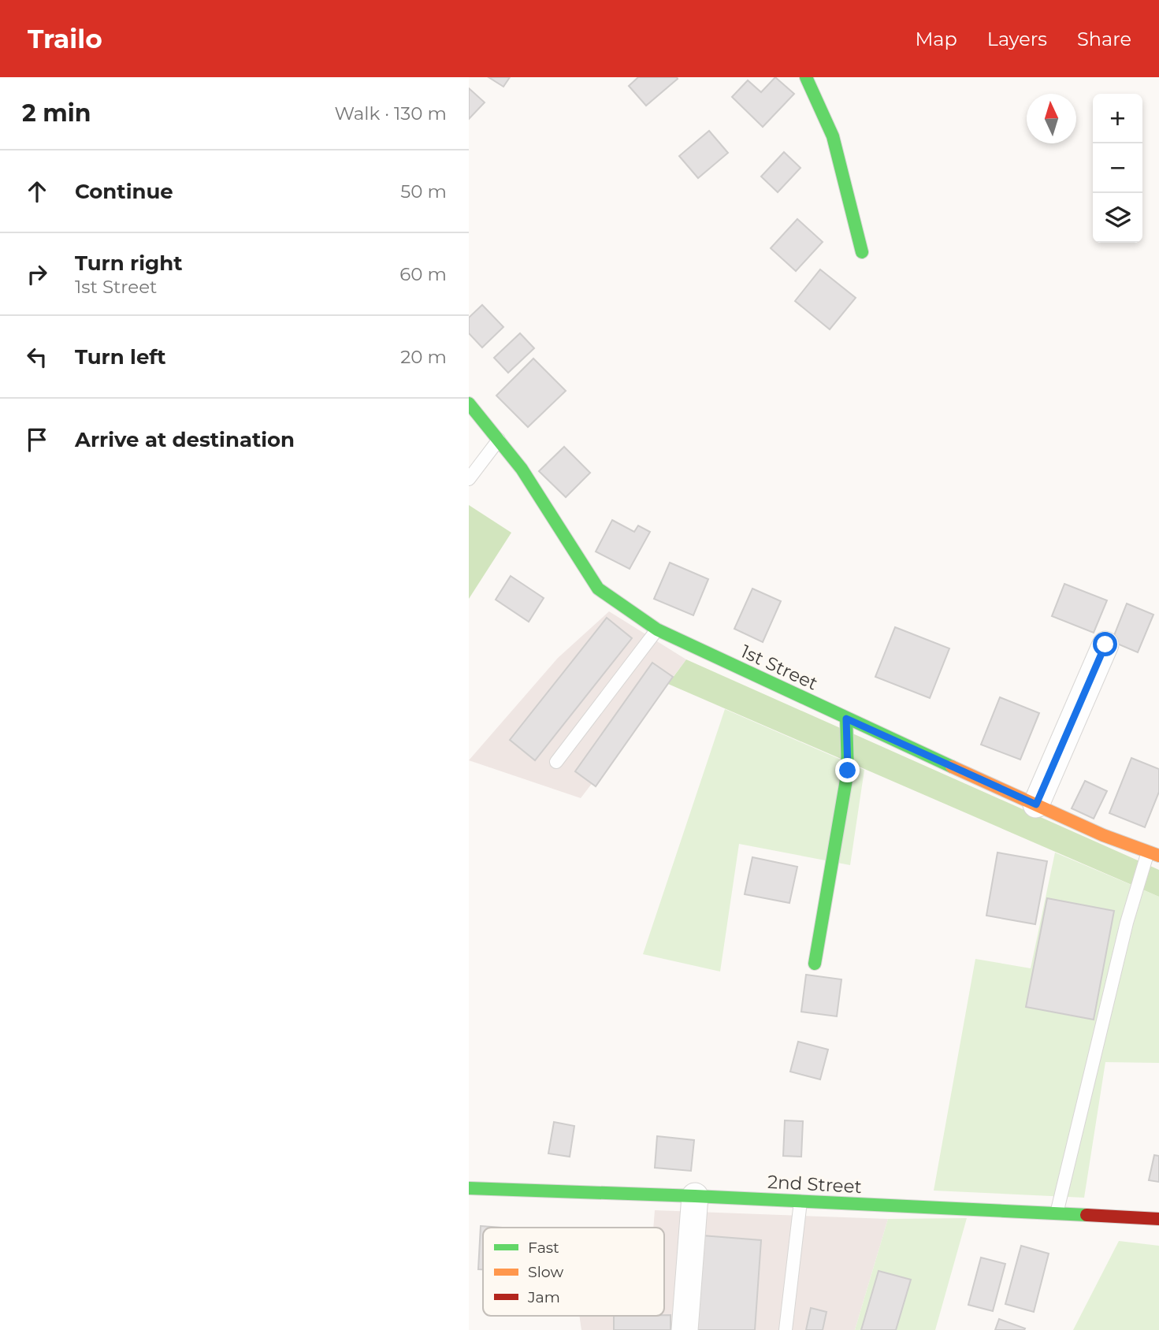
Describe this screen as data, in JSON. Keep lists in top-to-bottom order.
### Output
{
  "streets": {
    "street": ["1st Street", "2nd Street"]
  },
  "legend": ["Fast", "Slow", "Jam"],
  "north": "top",
  "page": {
    "header": "Trailo",
    "nav": ["Map", "Layers", "Share"],
    "heading": ["2 min", "Walk · 130 m"],
    "map_buttons": ["+", "−"],
    "list": [
      ["Continue", "50 m"],
      ["Turn right", "1st Street", "60 m"],
      ["Turn left", "20 m"],
      "Arrive at destination"
    ]
  }
}
